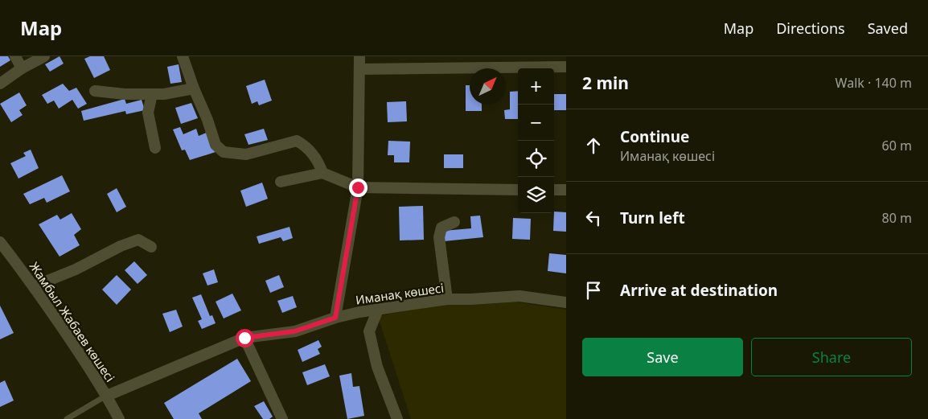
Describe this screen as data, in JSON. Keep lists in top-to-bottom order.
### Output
{
  "streets": {
    "street": ["Иманақ көшесі", "Жамбыл Жабаев көшесі"]
  },
  "crossings": [
    ["Иманақ көшесі", "Жамбыл Жабаев көшесі"]
  ],
  "north": "top right",
  "page": {
    "header": "Map",
    "nav": ["Map", "Directions", "Saved"],
    "heading": ["2 min", "Walk · 140 m"],
    "map_buttons": ["+", "−"],
    "list": [
      ["Continue", "Иманақ көшесі", "60 m"],
      ["Turn left", "80 m"],
      "Arrive at destination"
    ],
    "buttons": ["Save", "Share"]
  }
}
